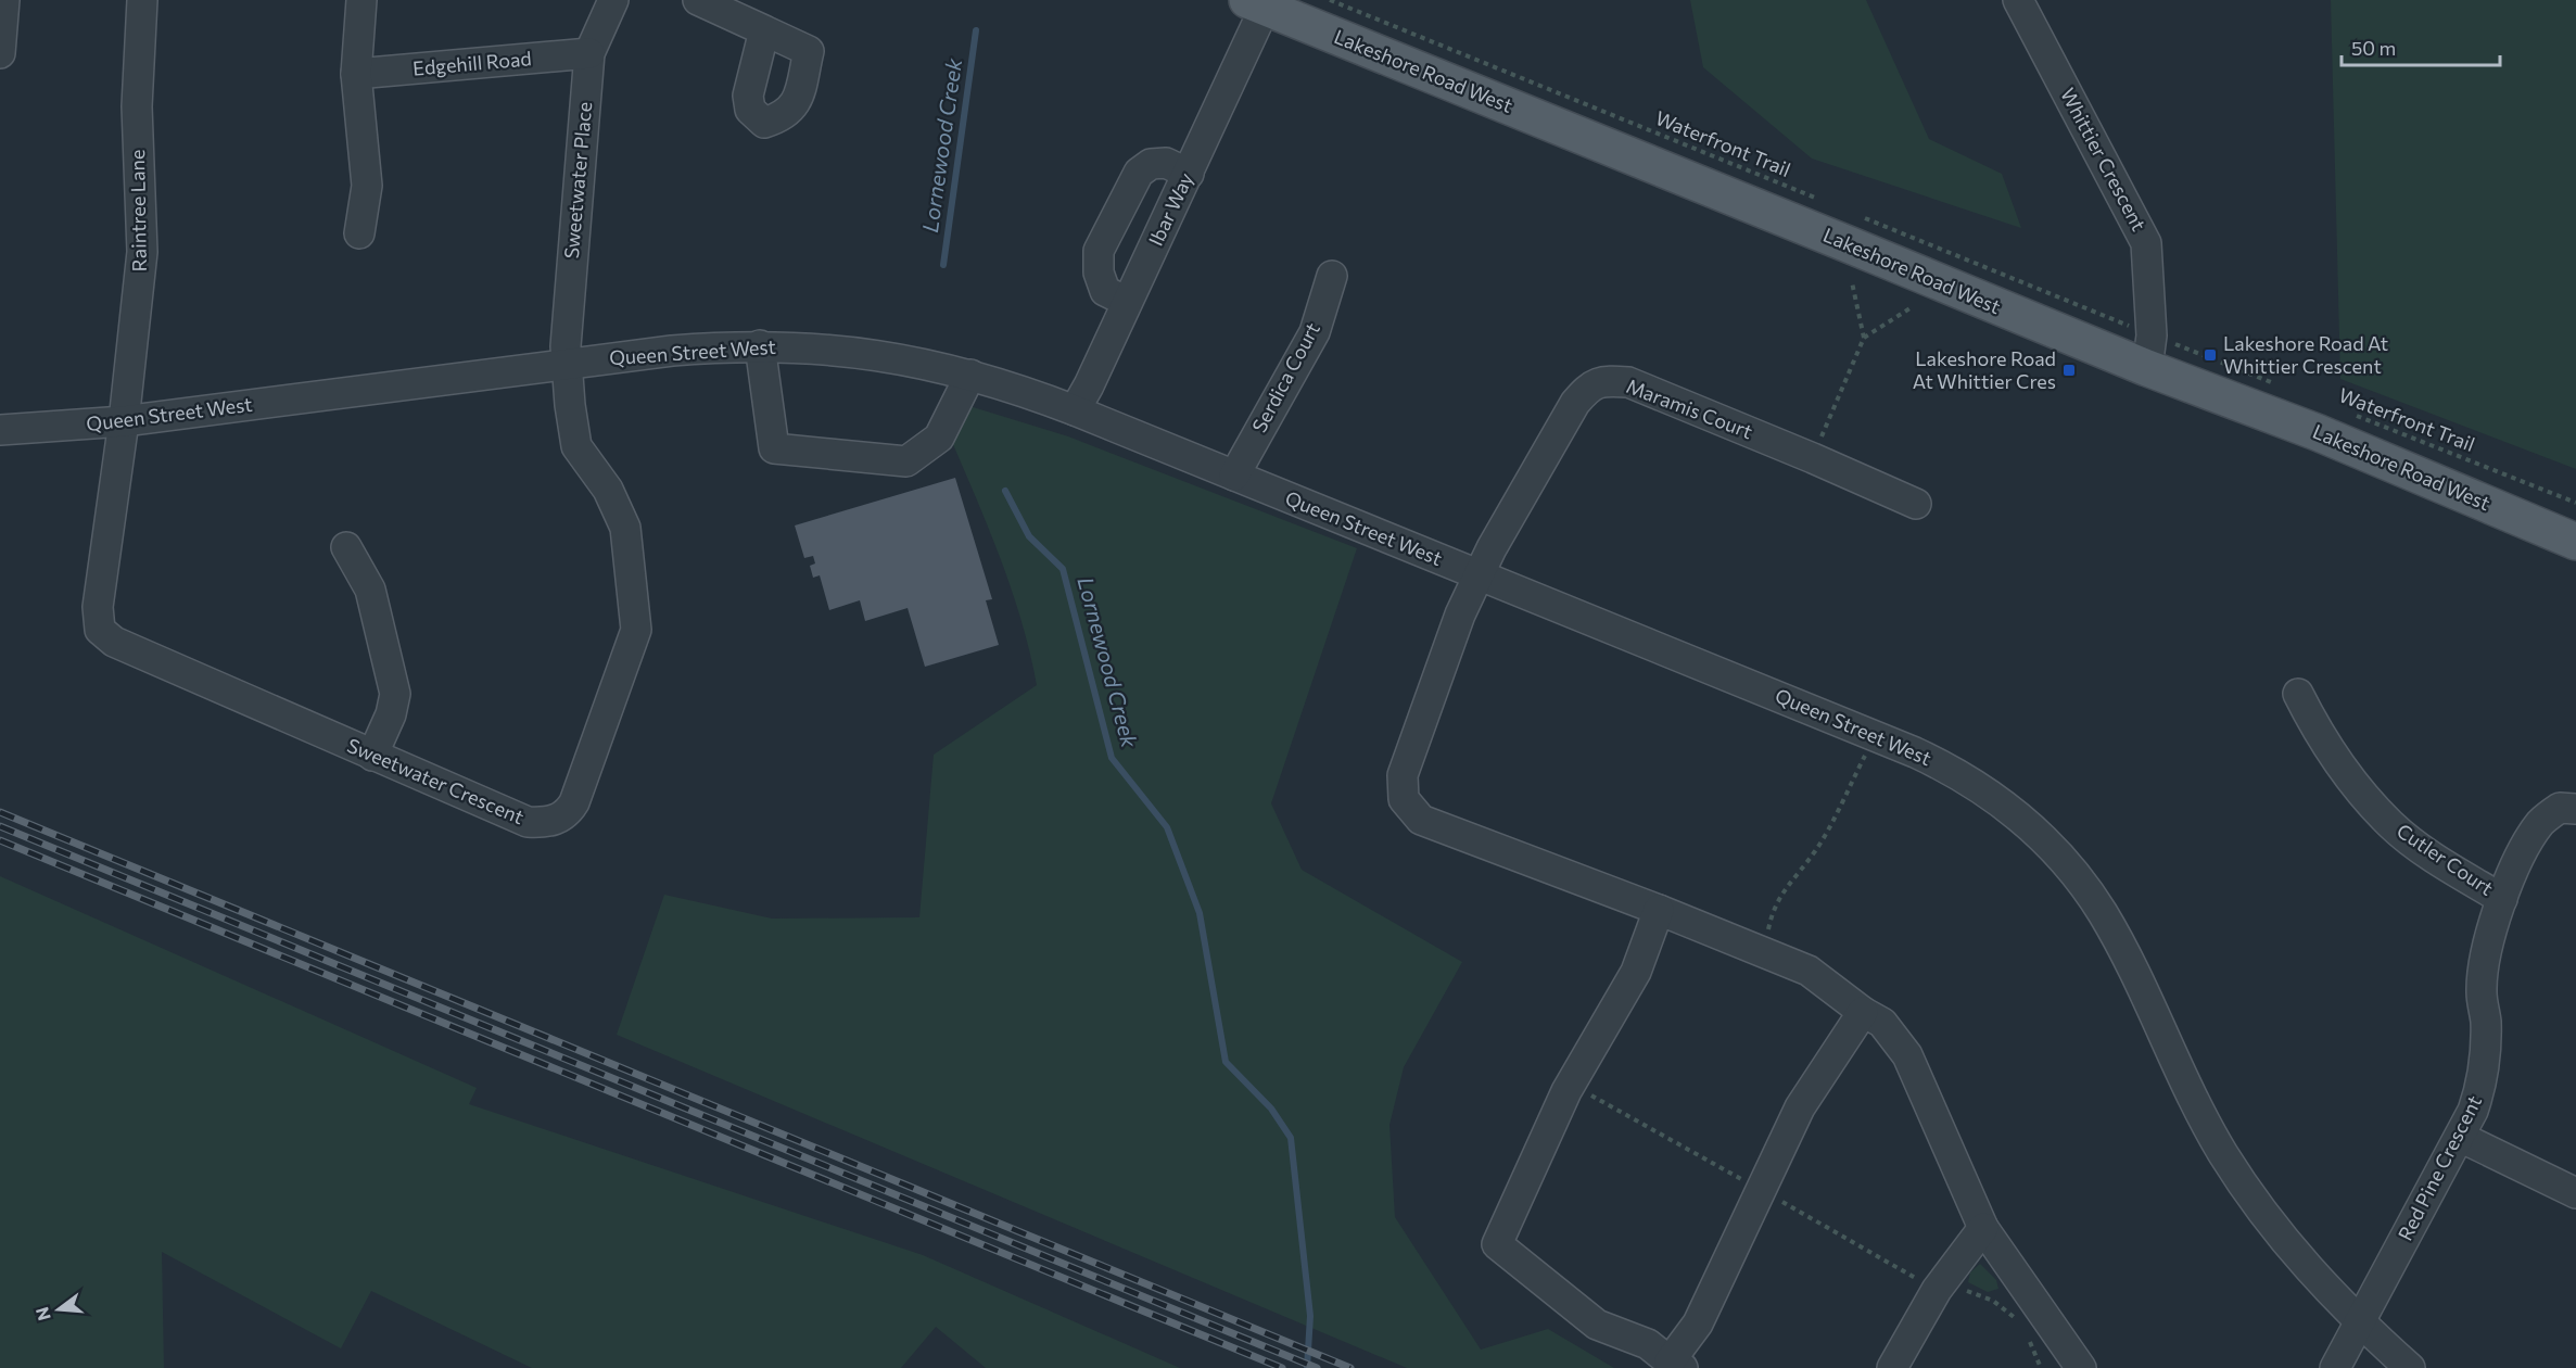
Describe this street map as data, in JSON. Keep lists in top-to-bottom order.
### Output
{
  "streets": {
    "main road": ["Lakeshore Road West"],
    "street": [
      "Edgehill Road",
      "Whittier Crescent",
      "Sweetwater Place",
      "Ibar Way",
      "Raintree Lane",
      "Queen Street West",
      "Serdica Court",
      "Maramis Court",
      "Sweetwater Crescent",
      "Cutler Court",
      "Red Pine Crescent"
    ],
    "path": ["Waterfront Trail"]
  },
  "crossings": [
    ["Edgehill Road", "Sweetwater Place"],
    ["Lakeshore Road West", "Whittier Crescent"],
    ["Lakeshore Road West", "Ibar Way"],
    ["Sweetwater Place", "Queen Street West"],
    ["Sweetwater Place", "Sweetwater Crescent"],
    ["Ibar Way", "Queen Street West"],
    ["Raintree Lane", "Queen Street West"],
    ["Raintree Lane", "Sweetwater Crescent"],
    ["Queen Street West", "Serdica Court"],
    ["Queen Street West", "Maramis Court"],
    ["Queen Street West", "Sweetwater Crescent"],
    ["Queen Street West", "Red Pine Crescent"],
    ["Cutler Court", "Red Pine Crescent"]
  ],
  "water": ["Lornewood Creek"],
  "places": {
    "transit": ["Lakeshore Road At Whittier Crescent", "Lakeshore Road At Whittier Cres"]
  },
  "scale_bar": "50 m",
  "north": "left"
}
